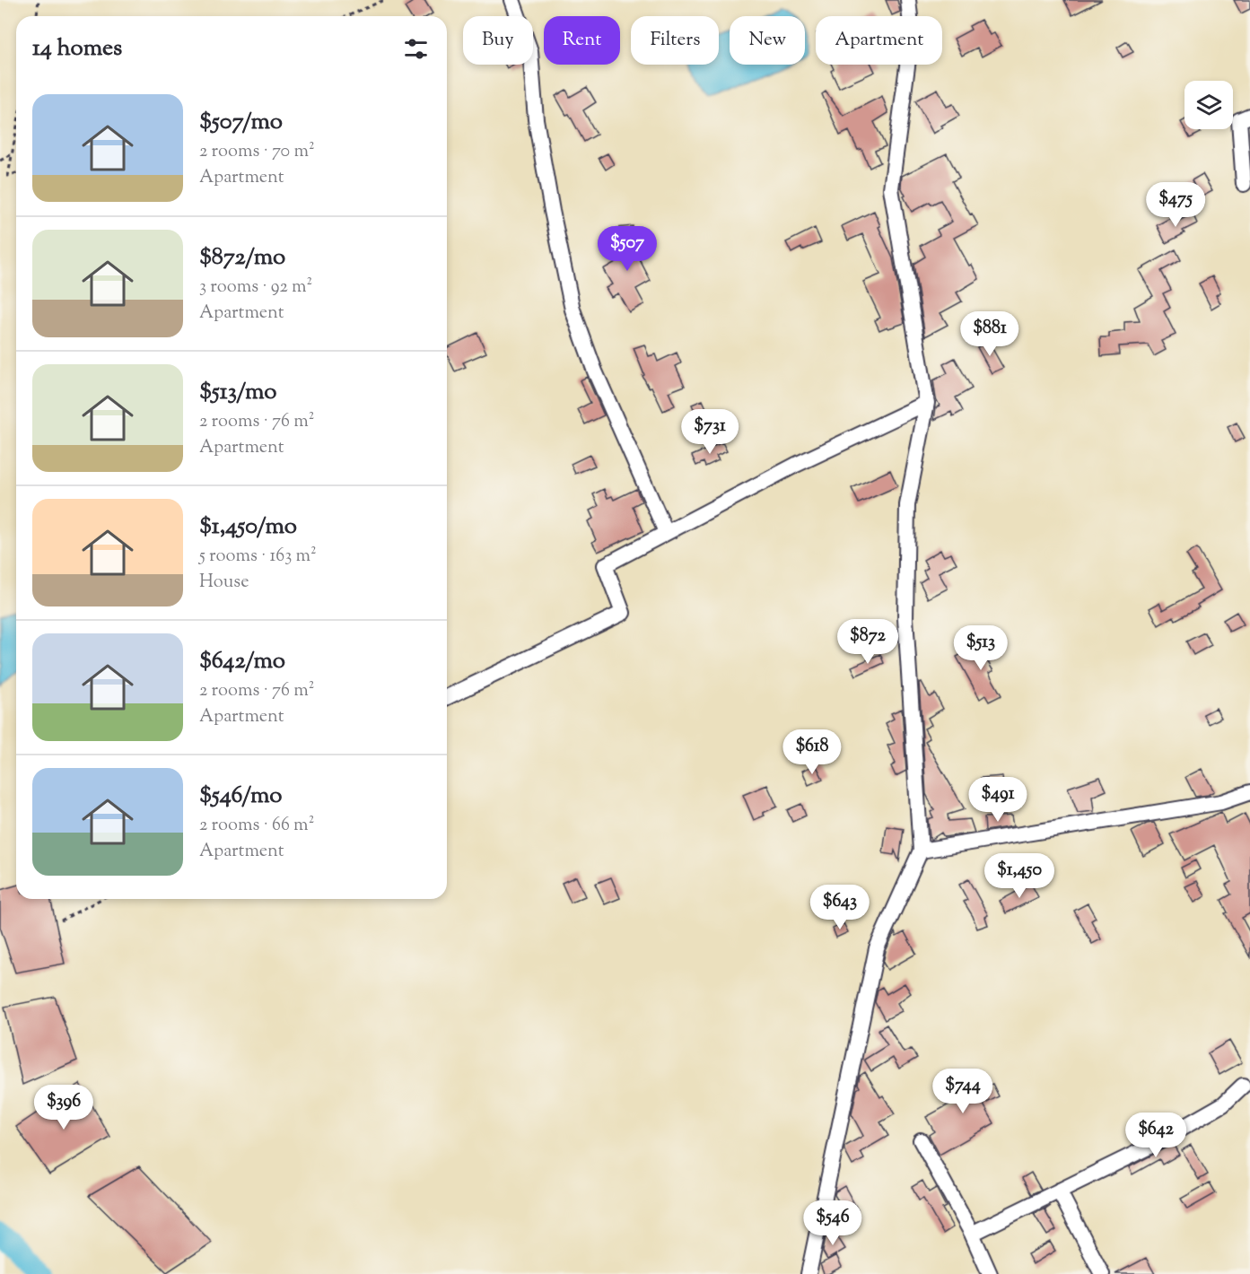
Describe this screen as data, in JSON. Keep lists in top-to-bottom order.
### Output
{
  "page": {
    "chip": [
      "Buy",
      "Rent",
      "Filters",
      "New",
      "Apartment"
    ],
    "heading": "14 homes",
    "list": [
      {
        "name": "$507/mo",
        "note": "2 rooms · 70 m² · Apartment"
      },
      {
        "name": "$872/mo",
        "note": "3 rooms · 92 m² · Apartment"
      },
      {
        "name": "$513/mo",
        "note": "2 rooms · 76 m² · Apartment"
      },
      {
        "name": "$1,450/mo",
        "note": "5 rooms · 163 m² · House"
      },
      {
        "name": "$642/mo",
        "note": "2 rooms · 76 m² · Apartment"
      },
      {
        "name": "$546/mo",
        "note": "2 rooms · 66 m² · Apartment"
      }
    ],
    "price": [
      "$475",
      "$507",
      "$881",
      "$731",
      "$872",
      "$513",
      "$618",
      "$491",
      "$1,450",
      "$643",
      "$744",
      "$396",
      "$642",
      "$546"
    ]
  }
}
